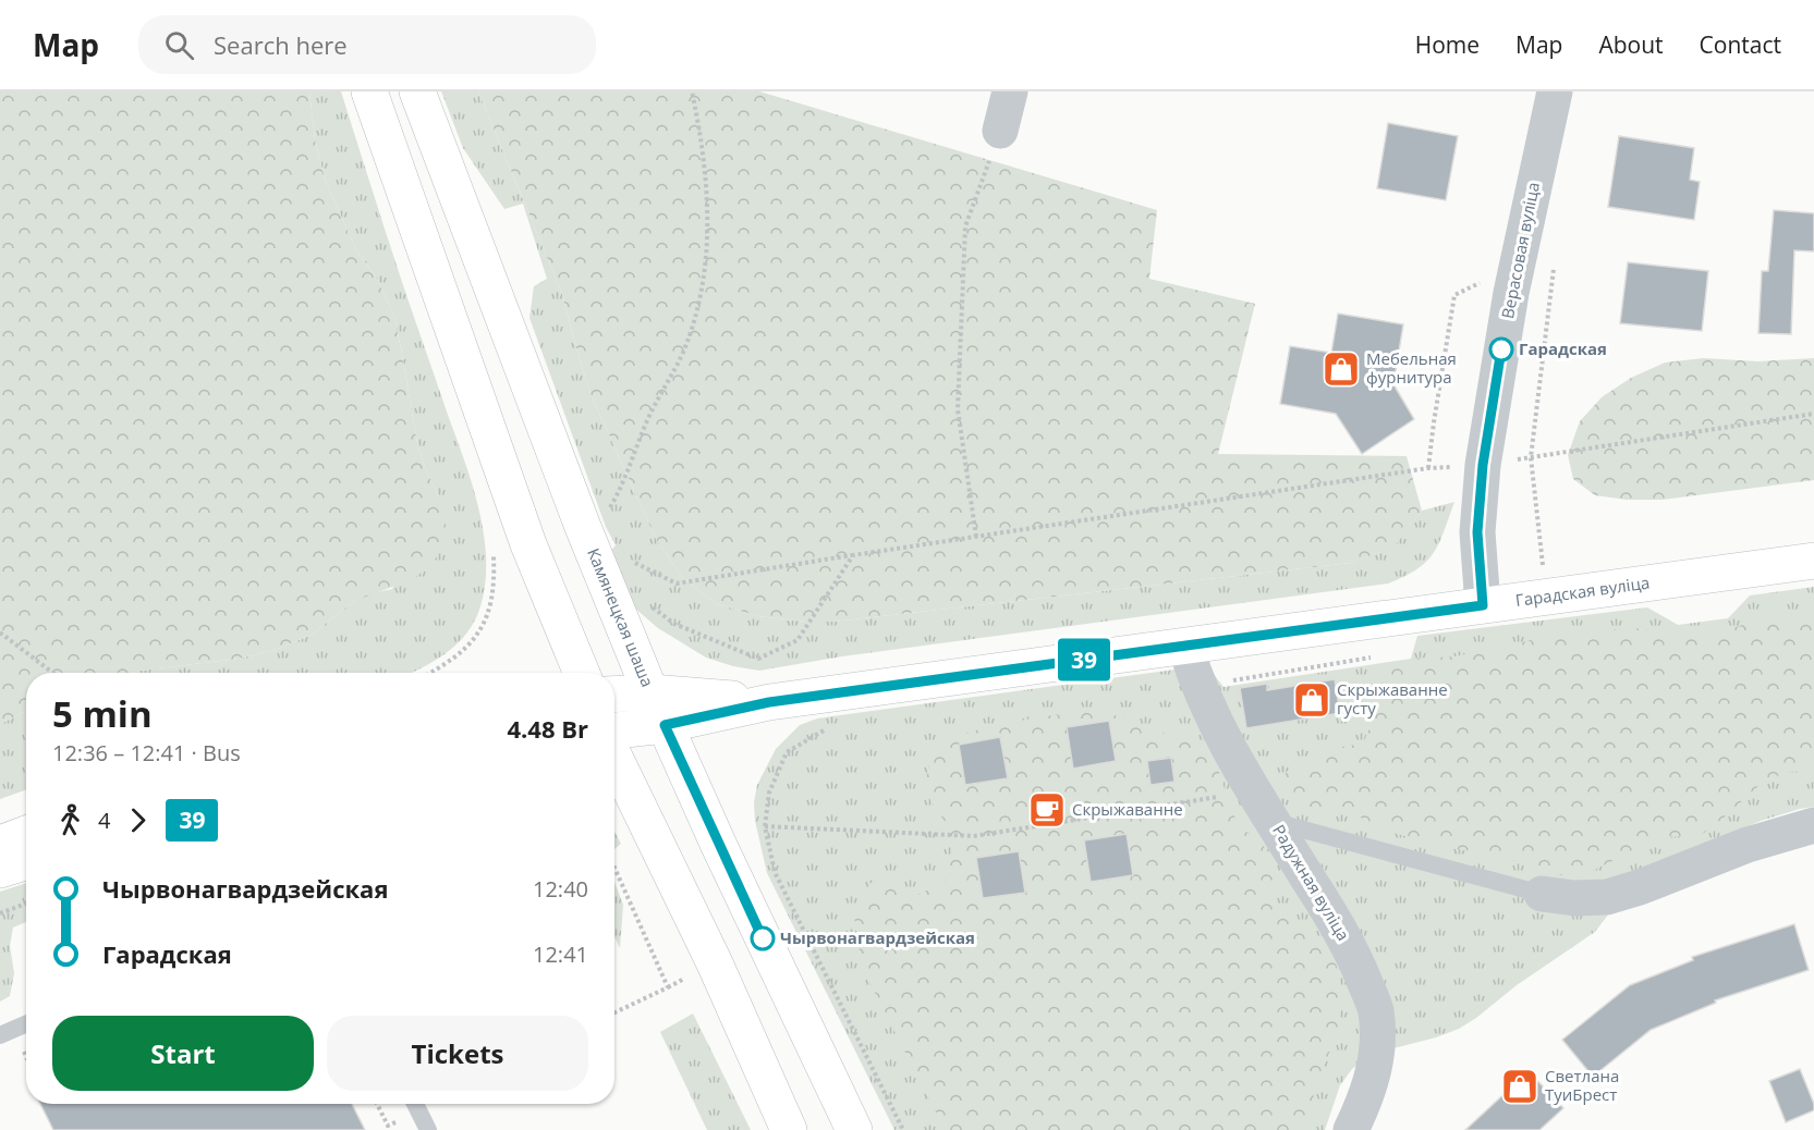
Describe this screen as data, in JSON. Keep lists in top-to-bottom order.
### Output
{
  "streets": {
    "main road": ["Гарадская вуліца", "Камянецкая шаша"],
    "street": ["Верасовая вуліца", "Радужная вуліца"]
  },
  "crossings": [
    ["Верасовая вуліца", "Гарадская вуліца"],
    ["Гарадская вуліца", "Камянецкая шаша"],
    ["Гарадская вуліца", "Радужная вуліца"]
  ],
  "places": {
    "other": ["Гарадская", "Чырвонагвардзейская"],
    "shop": ["Мебельная фурнитура", "Скрыжаванне густу", "Светлана ТуиБрест"],
    "cafe": ["Скрыжаванне"]
  },
  "lines": ["bus line 39"],
  "page": {
    "header": "Map",
    "search": "Search here",
    "nav": [
      "Home",
      "Map",
      "About",
      "Contact"
    ],
    "on_map": "39",
    "heading": ["5 min", "12:36 – 12:41 · Bus", "4.48 Br"],
    "legs": ["4", "39"],
    "list": [
      {
        "name": "Чырвонагвардзейская",
        "value": "12:40"
      },
      {
        "name": "Гарадская",
        "value": "12:41"
      }
    ],
    "buttons": ["Start", "Tickets"]
  }
}
